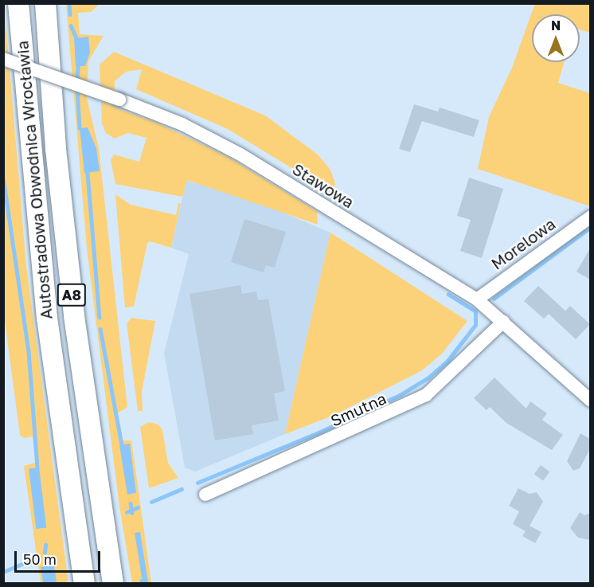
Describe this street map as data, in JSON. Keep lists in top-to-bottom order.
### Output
{
  "streets": {
    "highway": ["Autostradowa Obwodnica Wrocławia", "A8"],
    "street": ["Stawowa", "Morelowa", "Smutna"]
  },
  "crossings": [
    ["Stawowa", "Morelowa"],
    ["Stawowa", "Smutna"]
  ],
  "scale_bar": "50 m",
  "north": "top"
}
